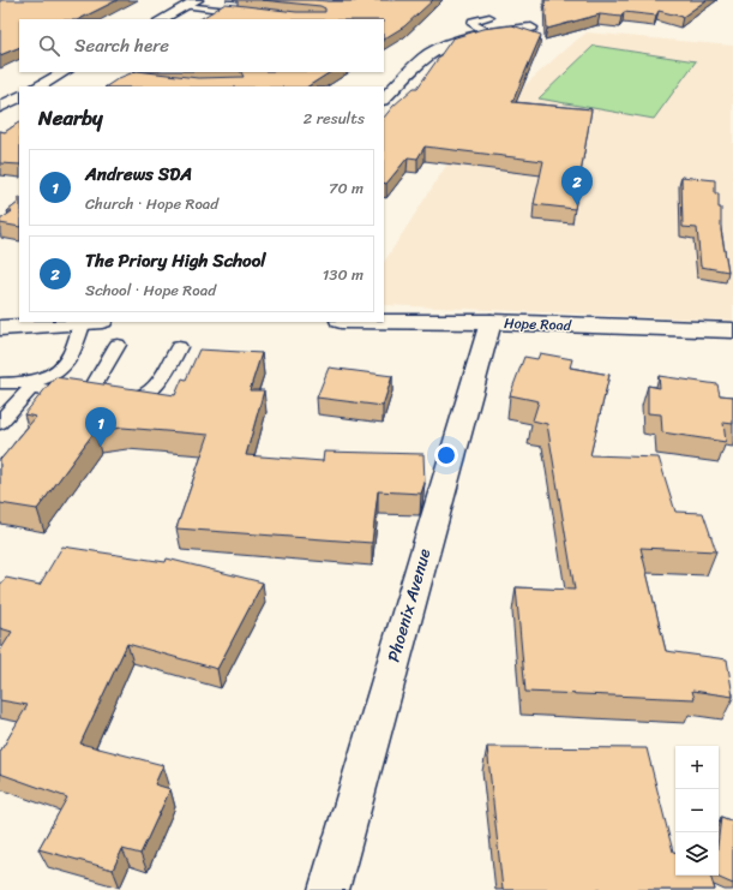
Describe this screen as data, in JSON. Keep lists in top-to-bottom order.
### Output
{
  "streets": {
    "street": ["Hope Road", "Phoenix Avenue"]
  },
  "crossings": [
    ["Hope Road", "Phoenix Avenue"]
  ],
  "page": {
    "search": "Search here",
    "heading": ["Nearby", "2 results"],
    "list": [
      {
        "mark": "1",
        "name": "Andrews SDA",
        "note": "Church · Hope Road",
        "value": "70 m"
      },
      {
        "mark": "2",
        "name": "The Priory High School",
        "note": "School · Hope Road",
        "value": "130 m"
      }
    ],
    "pins": ["2", "1"],
    "map_buttons": ["+", "−"]
  }
}
